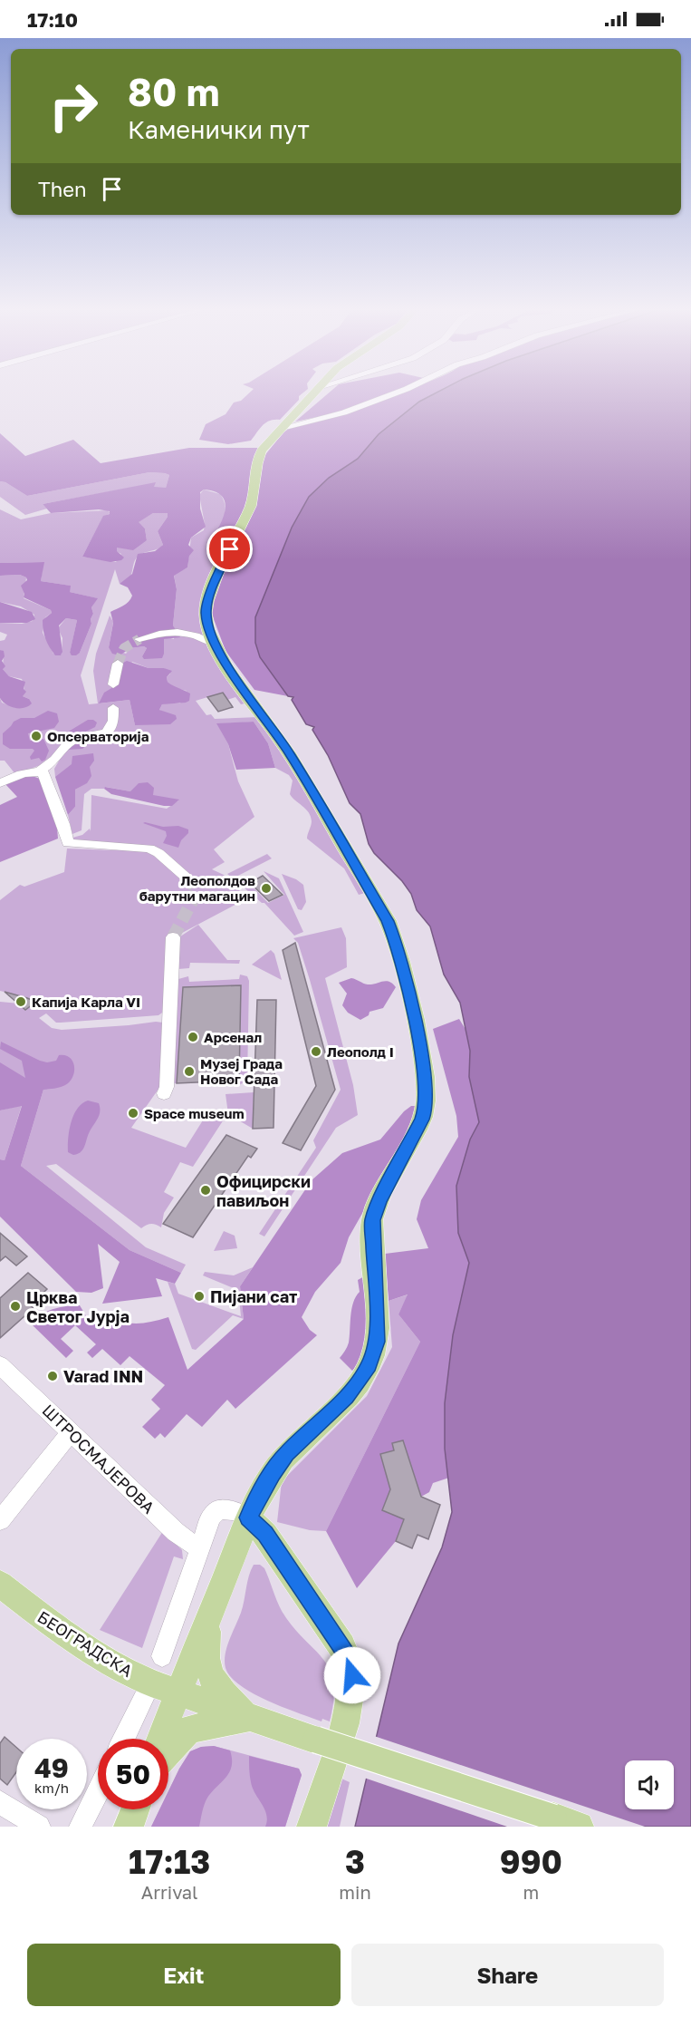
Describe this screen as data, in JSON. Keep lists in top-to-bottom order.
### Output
{
  "streets": {
    "main road": ["БЕОГРАДСКА"],
    "street": ["ШТРОСМАЈЕРОВА"]
  },
  "places": [
    "Опсерваторија",
    "Леополдов барутни магацин",
    "Капија Карла VI",
    "Арсенал",
    "Леополд I",
    "Музеј Града Новог Сада",
    "Space museum",
    "Официрски павиљон",
    "Пијани сат",
    "Црква Светог Јурја",
    "Varad INN"
  ],
  "page": {
    "status": "17:10",
    "turn": ["80 m", "Каменички пут"],
    "then": "Then",
    "speed": "49 km/h",
    "limit": "50",
    "eta": [
      "17:13",
      "Arrival",
      "3",
      "min",
      "990",
      "m"
    ],
    "buttons": ["Exit", "Share"]
  }
}
